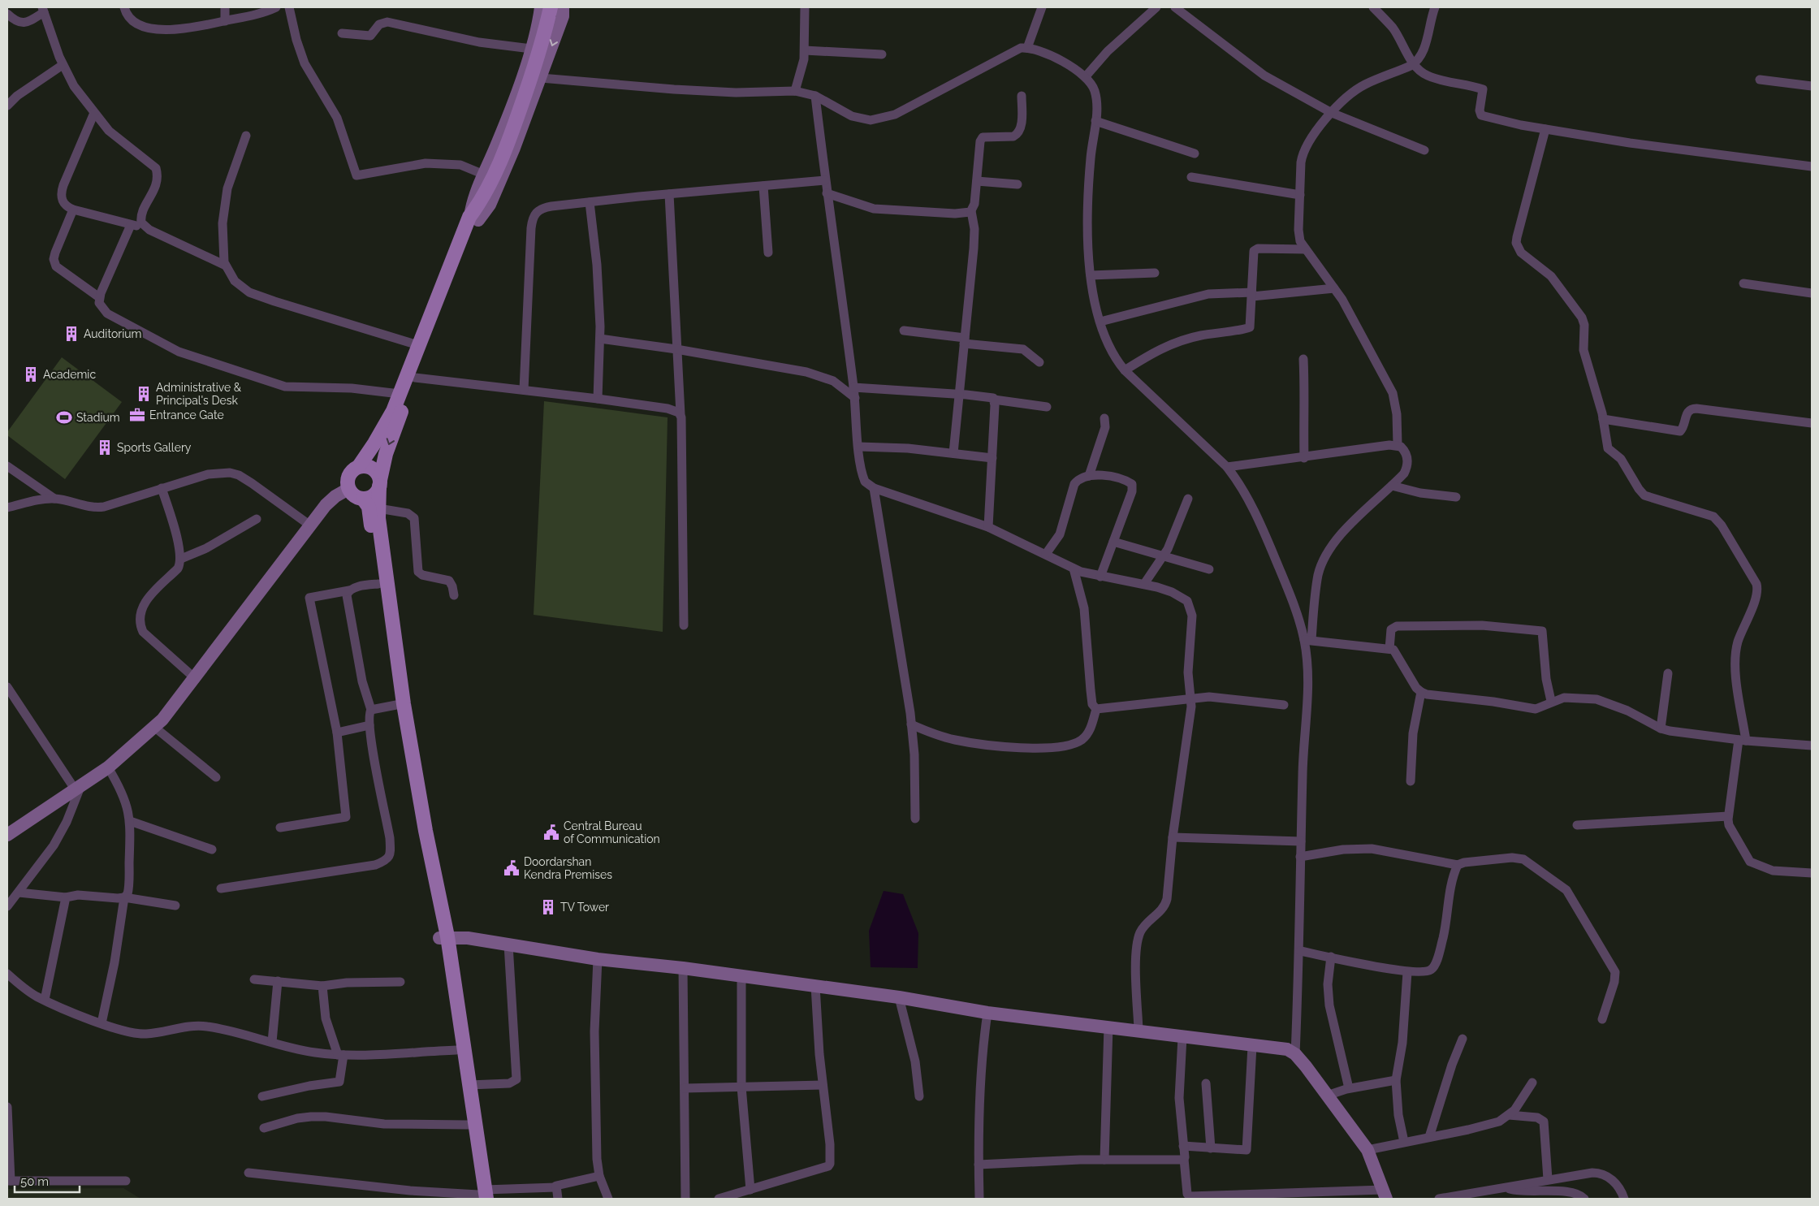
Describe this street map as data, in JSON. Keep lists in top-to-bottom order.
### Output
{
  "places": {
    "building": [
      "Auditorium",
      "Academic",
      "Administrative & Principal's Desk",
      "Sports Gallery",
      "TV Tower"
    ],
    "office": ["Entrance Gate"],
    "sports": ["Stadium"],
    "public building": ["Central Bureau of Communication", "Doordarshan Kendra Premises"]
  },
  "scale_bar": "50 m"
}
